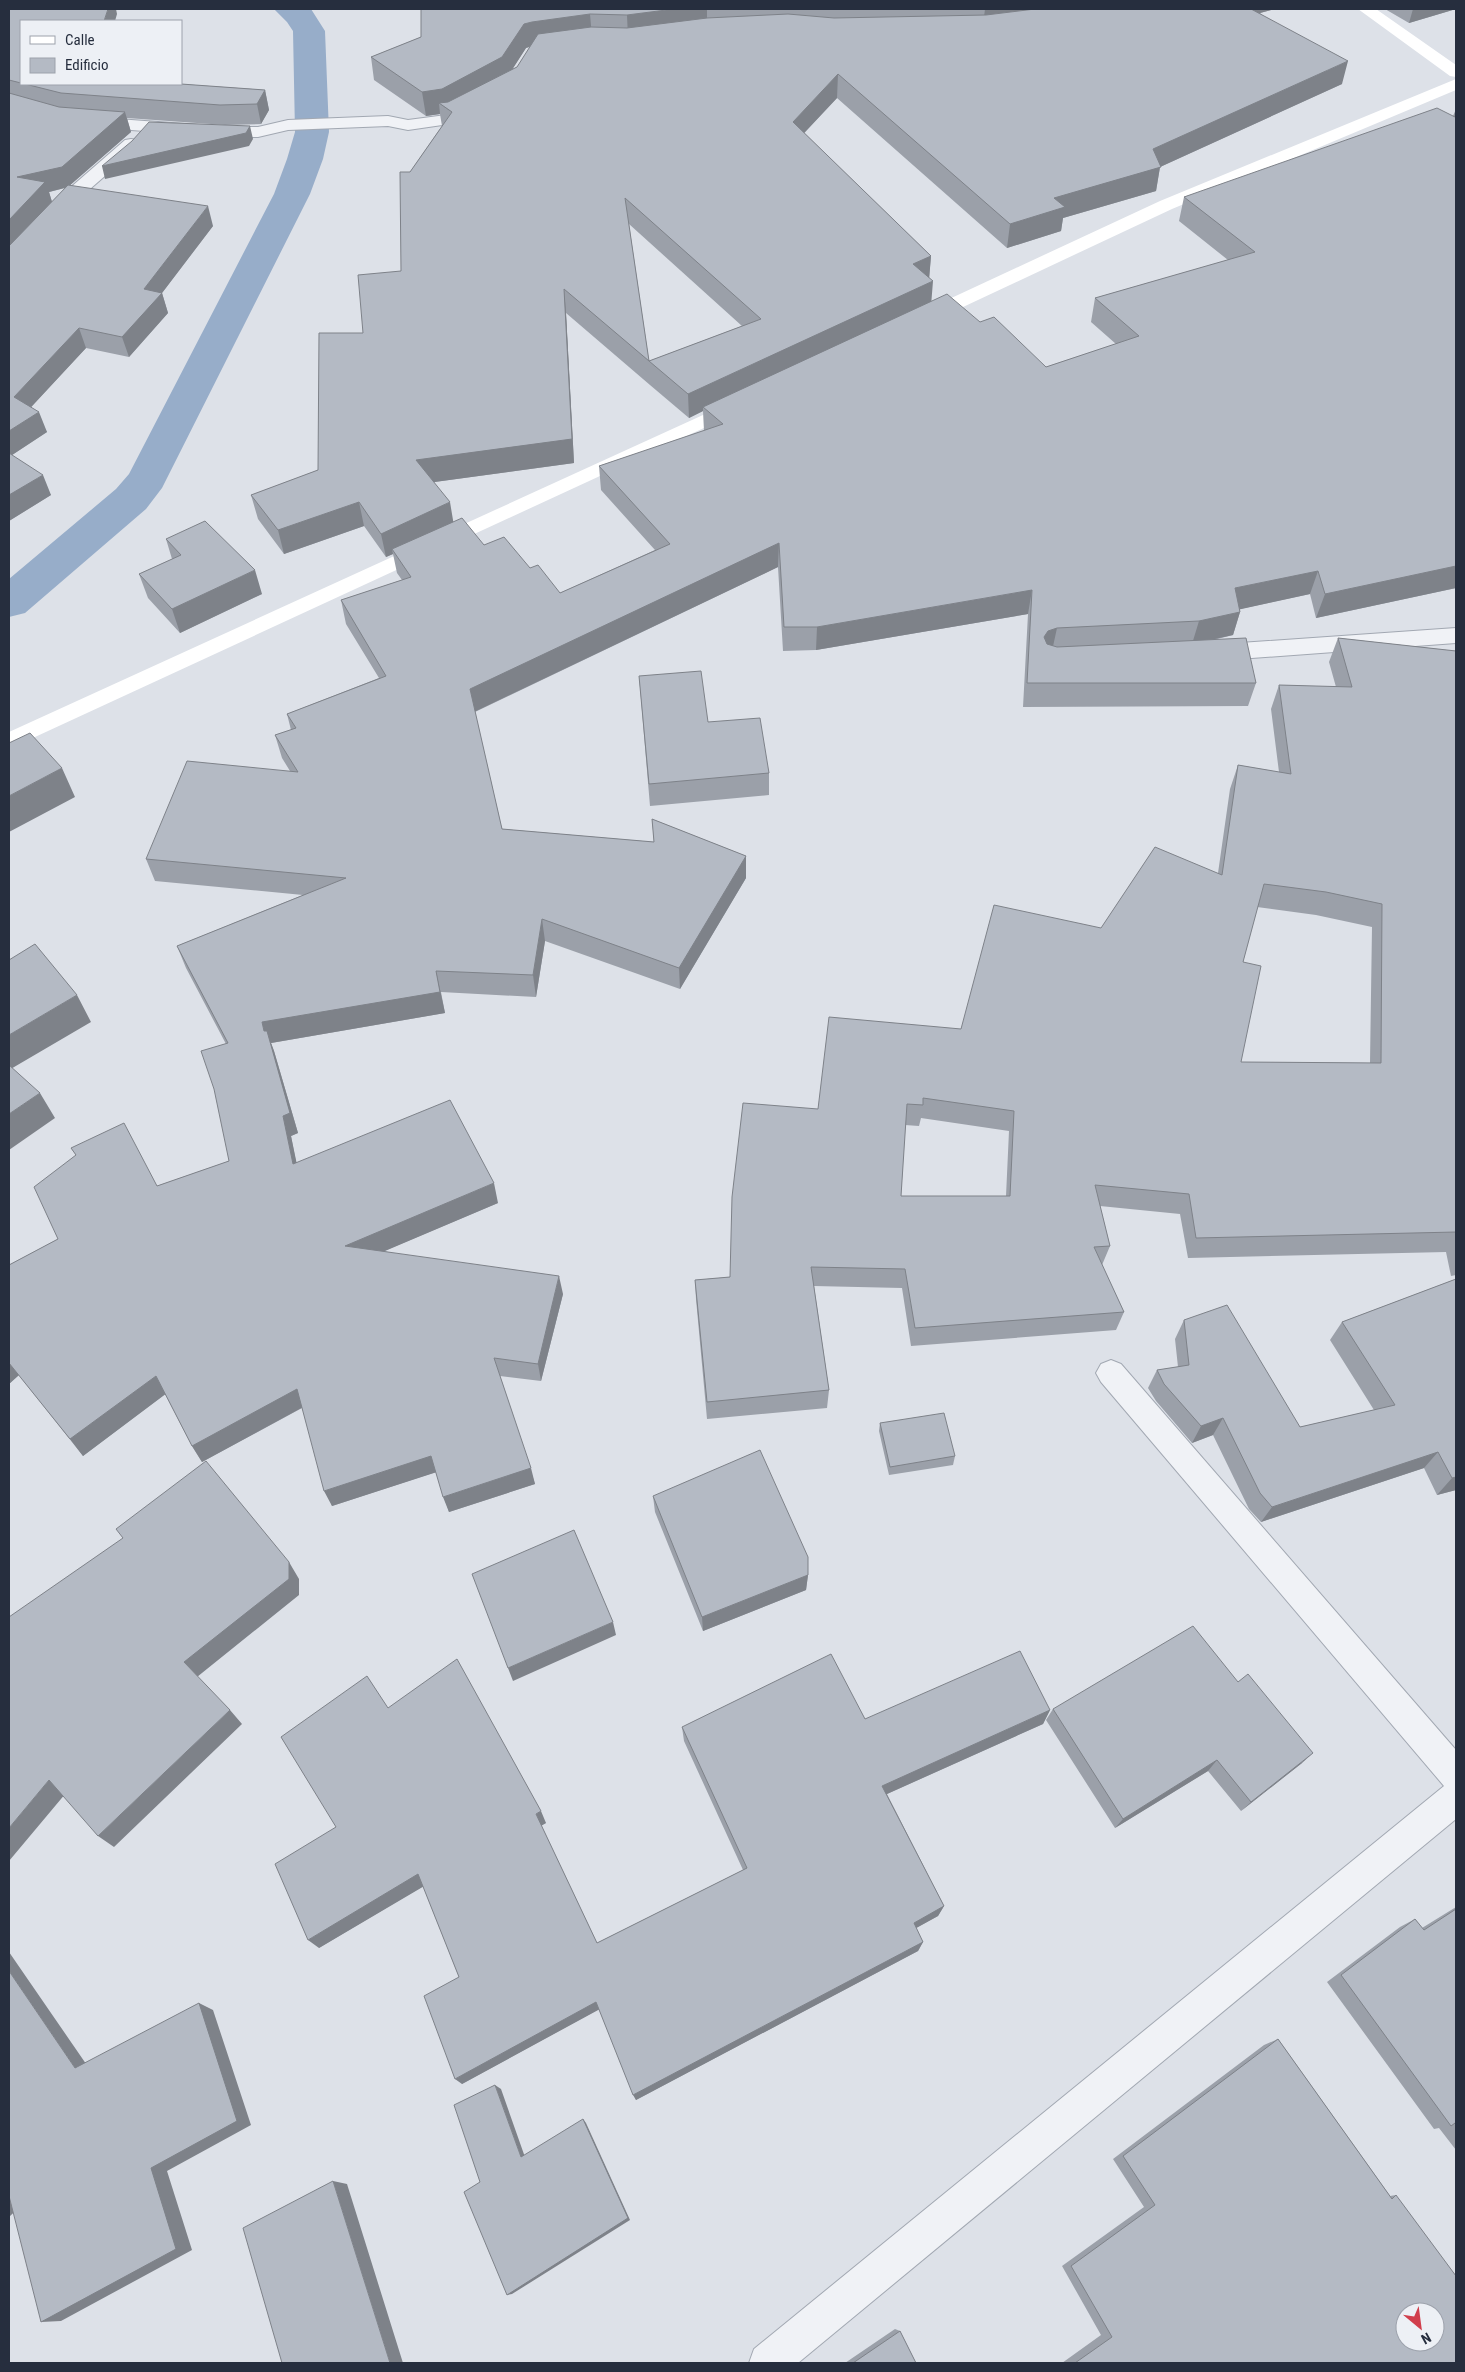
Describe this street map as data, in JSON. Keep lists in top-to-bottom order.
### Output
{
  "legend": ["Calle", "Edificio"],
  "north": "bottom right"
}
